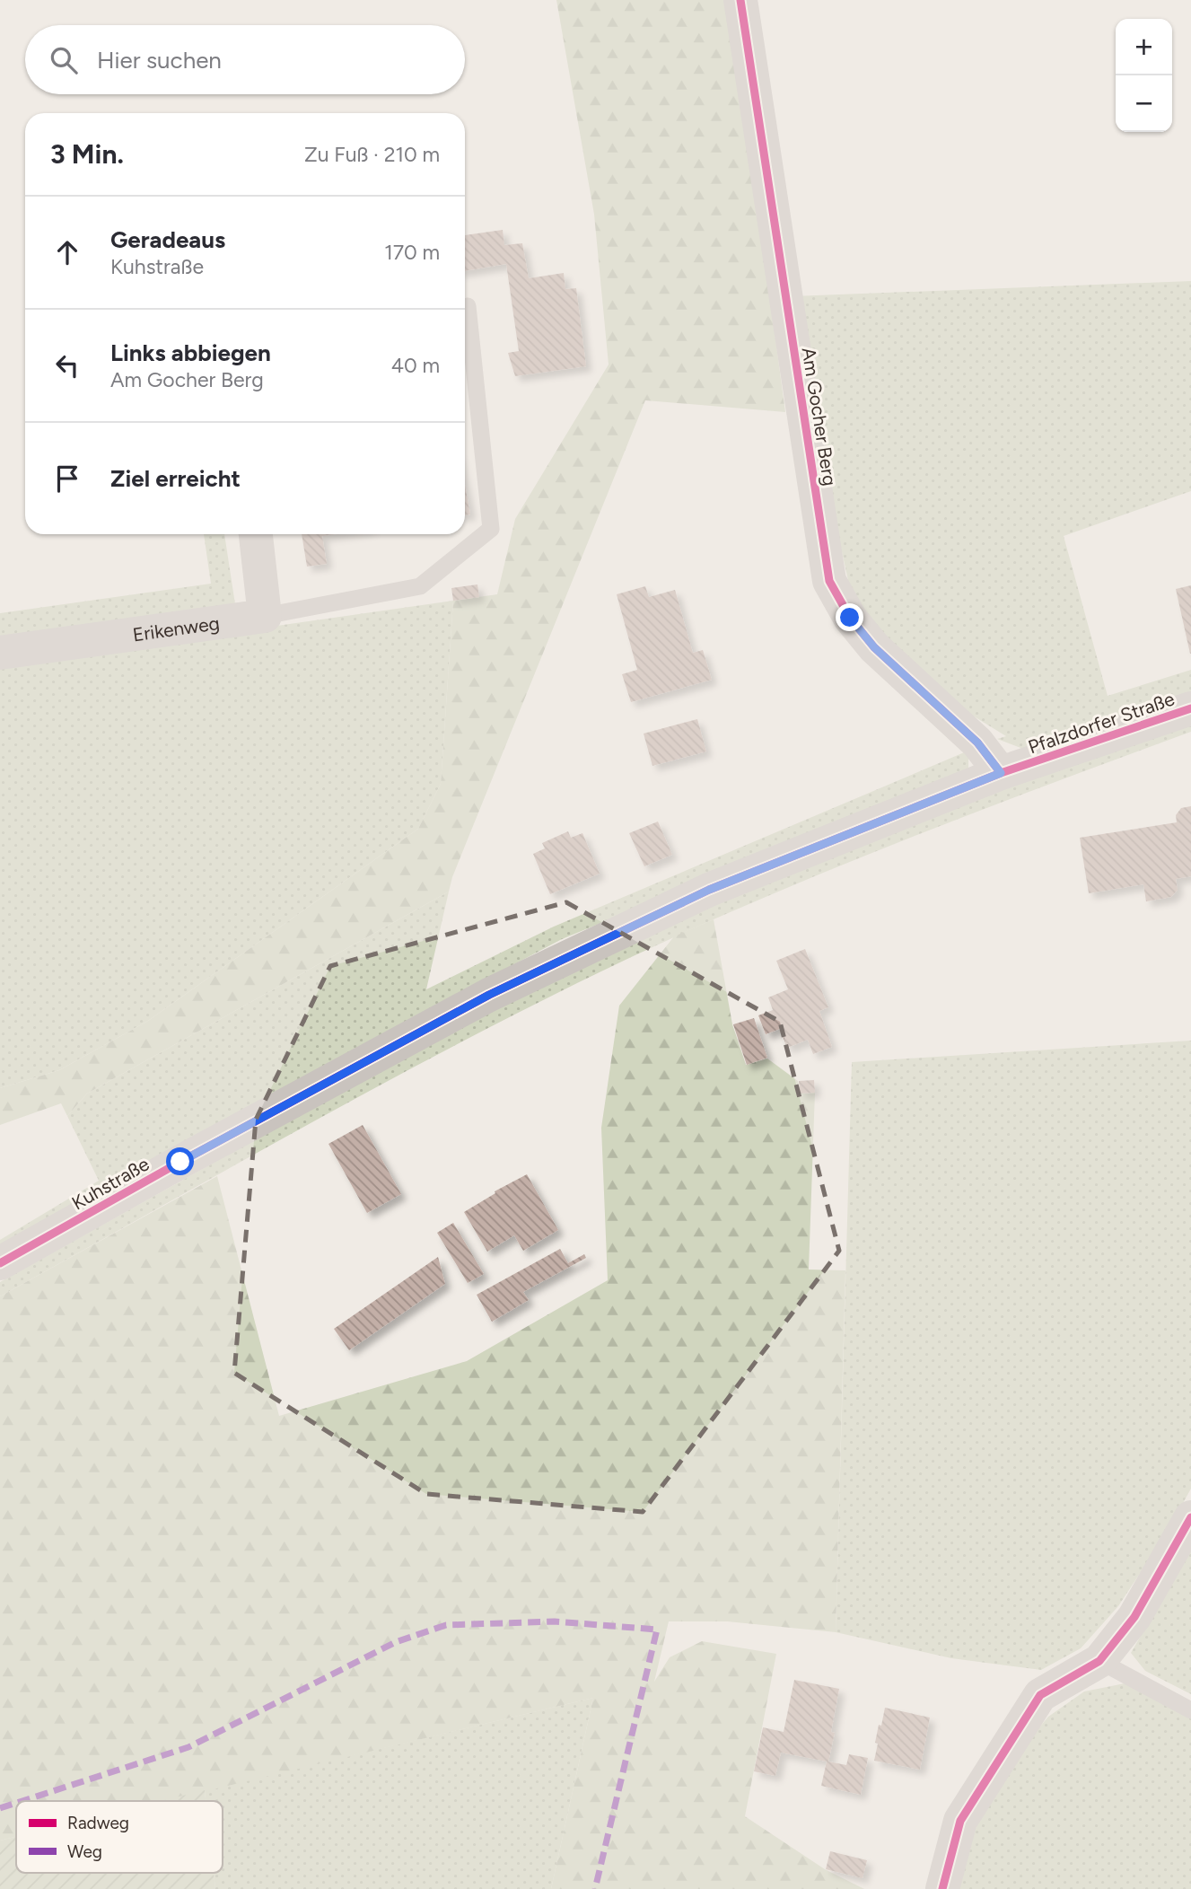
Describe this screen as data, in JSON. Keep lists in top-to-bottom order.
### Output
{
  "streets": {
    "street": [
      "Am Gocher Berg",
      "Erikenweg",
      "Pfalzdorfer Straße",
      "Kuhstraße"
    ]
  },
  "crossings": [
    ["Am Gocher Berg", "Pfalzdorfer Straße"],
    ["Am Gocher Berg", "Kuhstraße"],
    ["Pfalzdorfer Straße", "Kuhstraße"]
  ],
  "legend": ["Radweg", "Weg"],
  "page": {
    "map_buttons": ["+", "−"],
    "search": "Hier suchen",
    "heading": ["3 Min.", "Zu Fuß · 210 m"],
    "list": [
      ["Geradeaus", "Kuhstraße", "170 m"],
      ["Links abbiegen", "Am Gocher Berg", "40 m"],
      "Ziel erreicht"
    ]
  }
}
